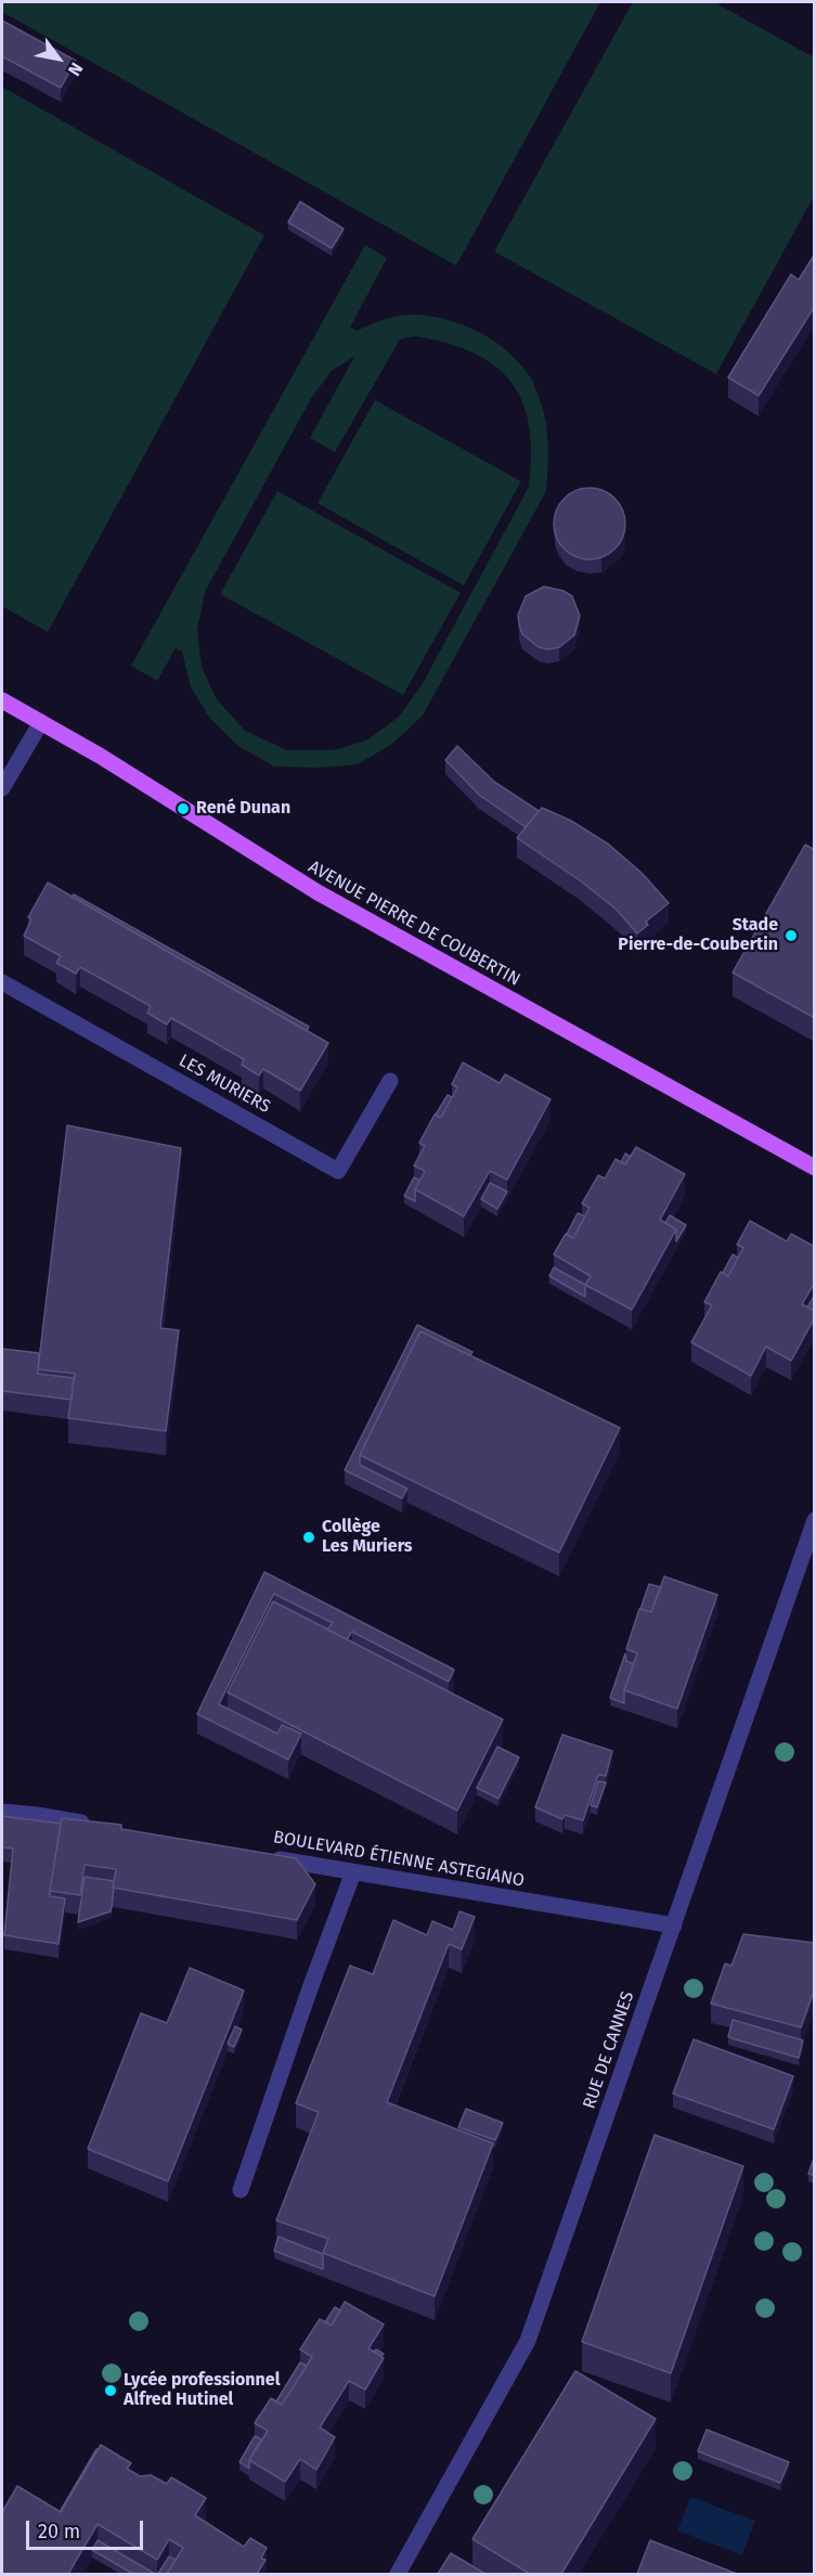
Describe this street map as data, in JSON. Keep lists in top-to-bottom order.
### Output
{
  "streets": {
    "main road": ["AVENUE PIERRE DE COUBERTIN"],
    "street": ["LES MURIERS", "BOULEVARD ÉTIENNE ASTEGIANO", "RUE DE CANNES"]
  },
  "crossings": [
    ["BOULEVARD ÉTIENNE ASTEGIANO", "RUE DE CANNES"]
  ],
  "places": [
    "René Dunan",
    "Stade Pierre-de-Coubertin",
    "Collège Les Muriers",
    "Lycée professionnel Alfred Hutinel"
  ],
  "scale_bar": "20 m",
  "north": "bottom right"
}
